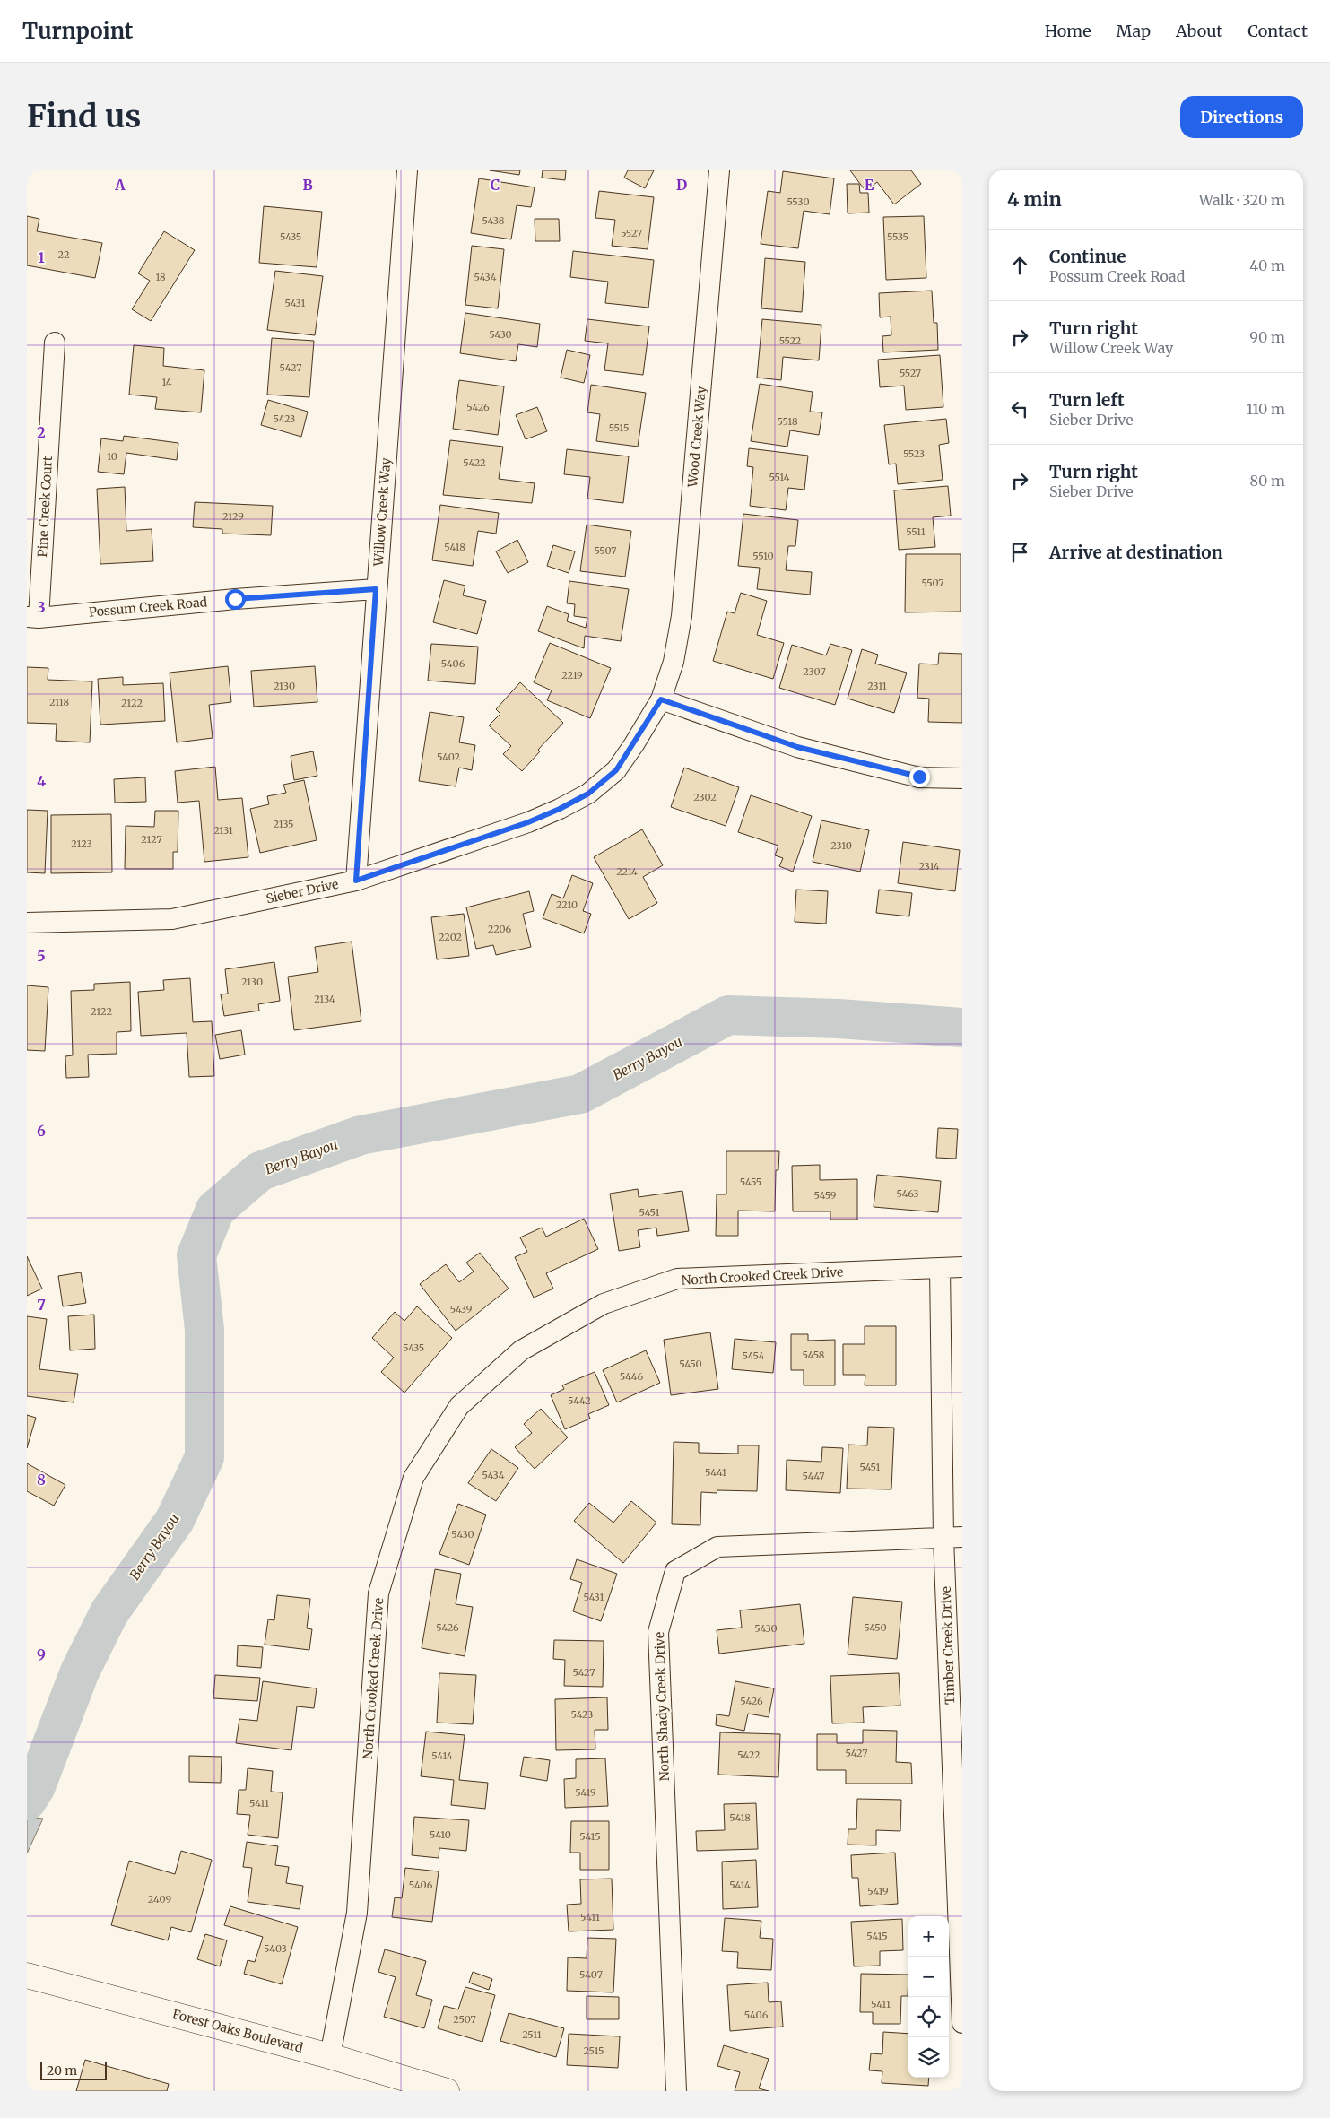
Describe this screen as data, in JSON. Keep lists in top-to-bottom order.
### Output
{
  "streets": {
    "street": [
      "Wood Creek Way",
      "Pine Creek Court",
      "Willow Creek Way",
      "Possum Creek Road",
      "Sieber Drive",
      "North Crooked Creek Drive",
      "Timber Creek Drive",
      "North Shady Creek Drive",
      "Forest Oaks Boulevard"
    ]
  },
  "crossings": [
    ["Wood Creek Way", "Sieber Drive"],
    ["Pine Creek Court", "Possum Creek Road"],
    ["Willow Creek Way", "Possum Creek Road"],
    ["Willow Creek Way", "Sieber Drive"],
    ["North Crooked Creek Drive", "Timber Creek Drive"],
    ["North Crooked Creek Drive", "Forest Oaks Boulevard"],
    ["Timber Creek Drive", "North Shady Creek Drive"]
  ],
  "water": ["Berry Bayou"],
  "house_numbers": [
    "5530",
    "5438",
    "5527",
    "5435",
    "5535",
    "22",
    "18",
    "5434",
    "5431",
    "5430",
    "5522",
    "5427",
    "5527",
    "14",
    "5426",
    "5423",
    "5518",
    "5515",
    "5523",
    "10",
    "5422",
    "5514",
    "2129",
    "5511",
    "5418",
    "5507",
    "5510",
    "5507",
    "5406",
    "2307",
    "2219",
    "2130",
    "2311",
    "2118",
    "2122",
    "5402",
    "2302",
    "2135",
    "2131",
    "2127",
    "2123",
    "2310",
    "2314",
    "2214",
    "2210",
    "2206",
    "2202",
    "2130",
    "2134",
    "2122",
    "5455",
    "5463",
    "5459",
    "5451",
    "5439",
    "5435",
    "5458",
    "5454",
    "5450",
    "5446",
    "5442",
    "5451",
    "5441",
    "5434",
    "5447",
    "5430",
    "5431",
    "5426",
    "5450",
    "5430",
    "5427",
    "5426",
    "5423",
    "5427",
    "5422",
    "5414",
    "5419",
    "5411",
    "5418",
    "5410",
    "5415",
    "5406",
    "5414",
    "5419",
    "2409",
    "5411",
    "5415",
    "5403",
    "5407",
    "5411",
    "5406",
    "2507",
    "2511",
    "2515"
  ],
  "scale_bar": "20 m",
  "page": {
    "header": "Turnpoint",
    "nav": [
      "Home",
      "Map",
      "About",
      "Contact"
    ],
    "buttons": "Directions",
    "title": "Find us",
    "heading": ["4 min", "Walk · 320 m"],
    "list": [
      ["Continue", "Possum Creek Road", "40 m"],
      ["Turn right", "Willow Creek Way", "90 m"],
      ["Turn left", "Sieber Drive", "110 m"],
      ["Turn right", "Sieber Drive", "80 m"],
      "Arrive at destination"
    ],
    "map_buttons": ["+", "−"],
    "scale": "20 m"
  },
  "grid": {
    "columns": [
      "A",
      "B",
      "C",
      "D",
      "E"
    ],
    "rows": [
      "1",
      "2",
      "3",
      "4",
      "5",
      "6",
      "7",
      "8",
      "9"
    ]
  }
}
